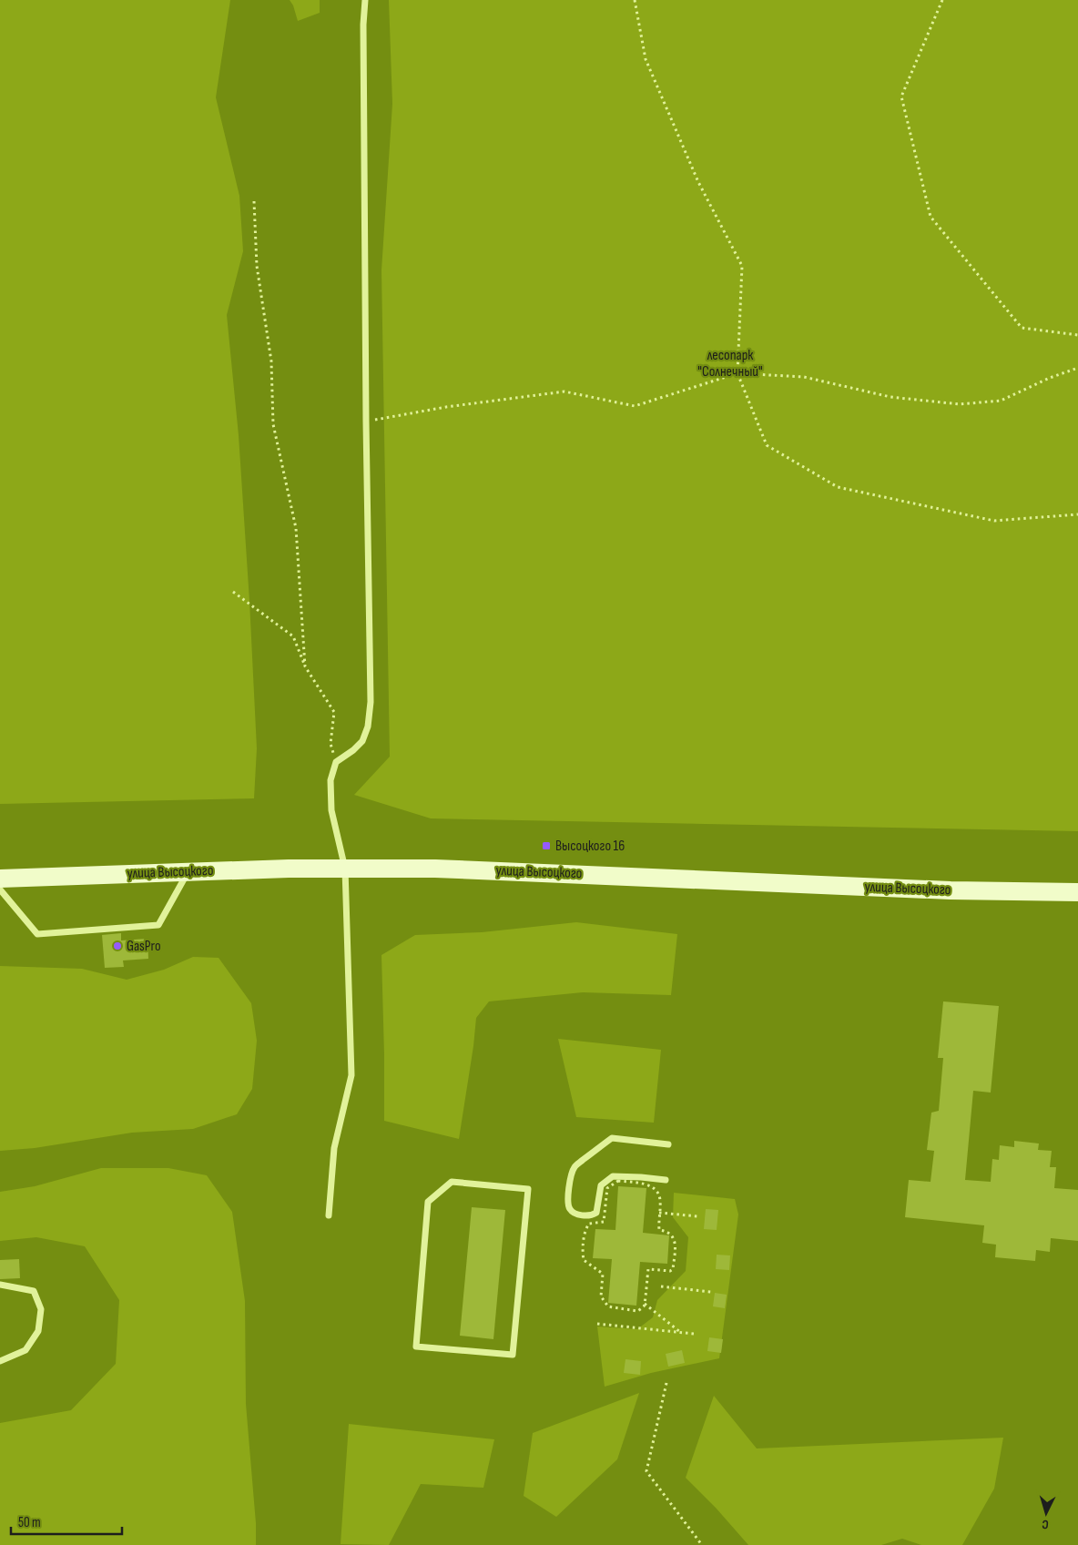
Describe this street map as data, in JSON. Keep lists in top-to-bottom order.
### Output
{
  "streets": {
    "main road": ["улица Высоцкого"]
  },
  "parks": ["лесопарк \"Солнечный\""],
  "places": {
    "transit": ["Высоцкого 16"],
    "other": ["GasPro"]
  },
  "scale_bar": "50 m",
  "north": "bottom"
}
